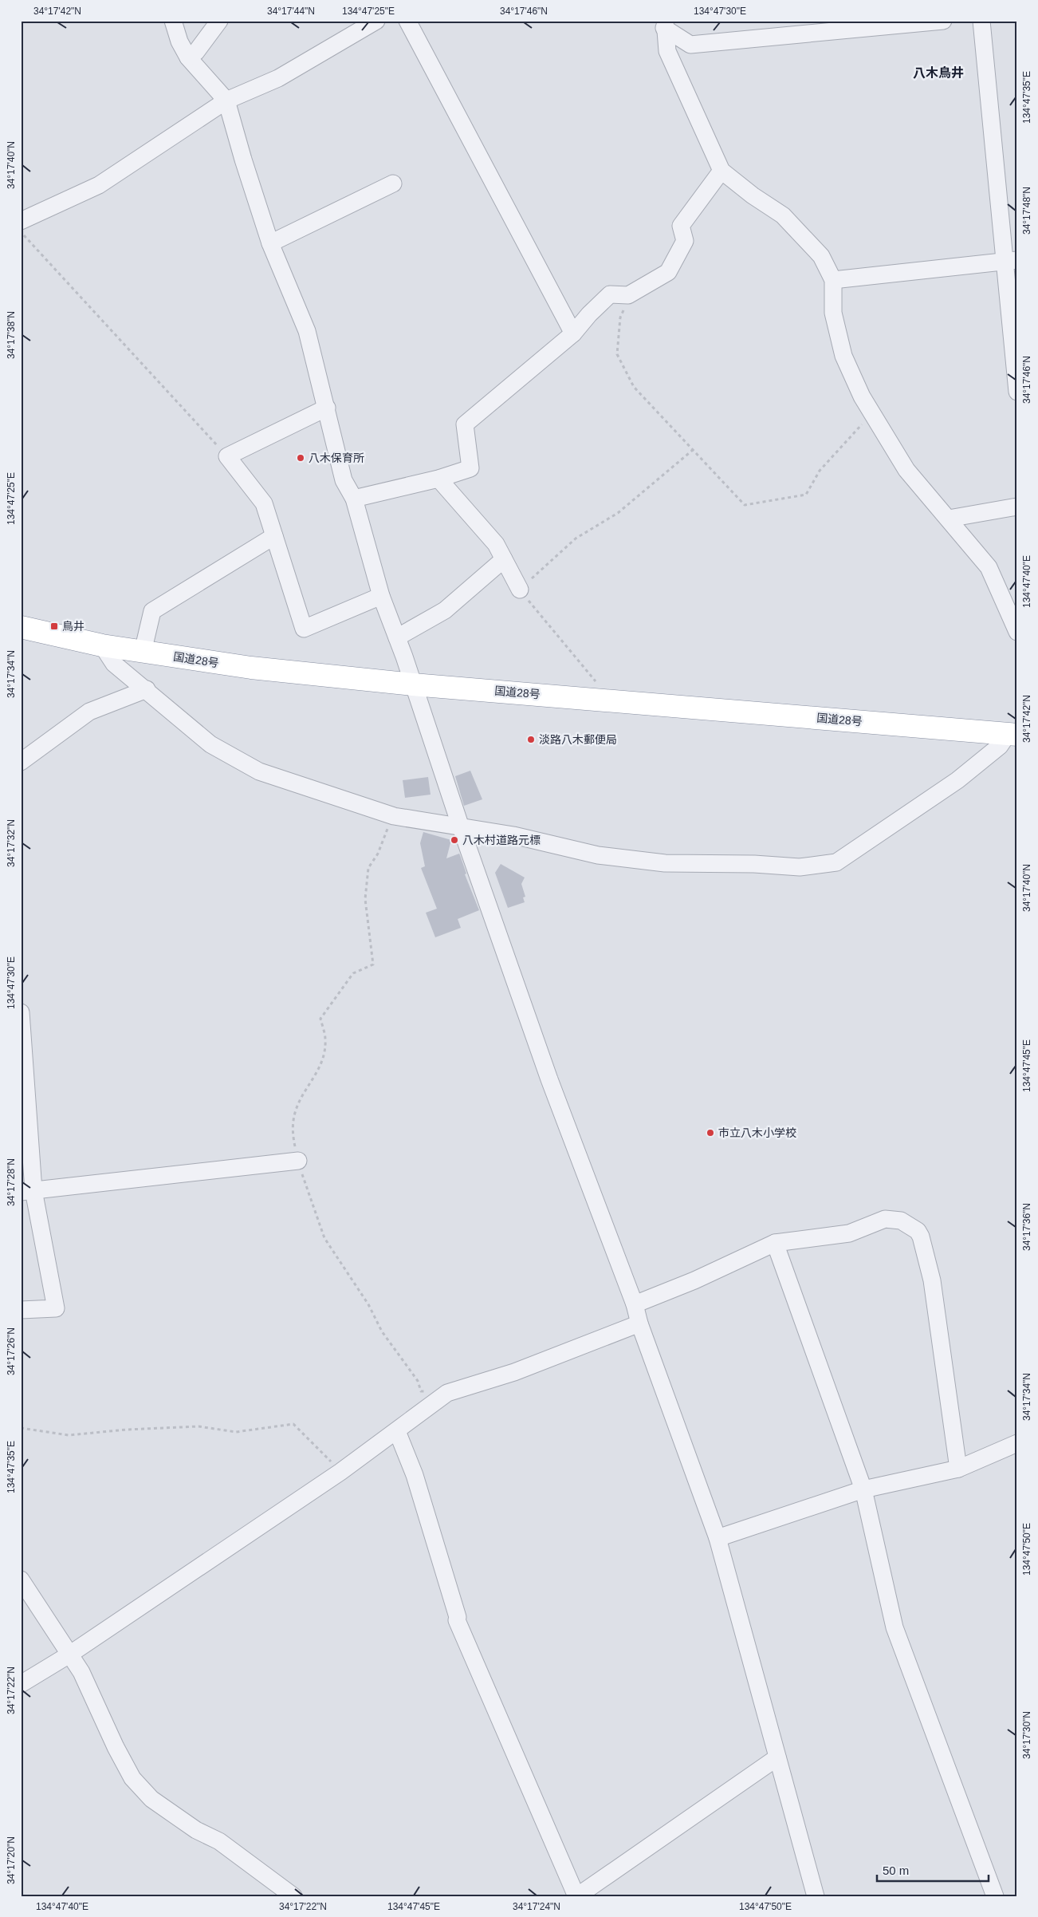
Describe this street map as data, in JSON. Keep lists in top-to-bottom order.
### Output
{
  "streets": {
    "highway": ["国道28号"]
  },
  "districts": ["八木鳥井"],
  "places": {
    "other": [
      "八木保育所",
      "淡路八木郵便局",
      "八木村道路元標",
      "市立八木小学校"
    ],
    "transit": ["鳥井"]
  },
  "scale_bar": "50 m",
  "coordinates": [
    "34°17'42\"N",
    "34°17'44\"N",
    "134°47'25\"E",
    "34°17'46\"N",
    "134°47'30\"E",
    "134°47'35\"E",
    "34°17'40\"N",
    "34°17'48\"N",
    "34°17'38\"N",
    "134°47'40\"E",
    "34°17'34\"N",
    "34°17'32\"N",
    "134°47'45\"E",
    "34°17'28\"N",
    "34°17'36\"N",
    "34°17'26\"N",
    "134°47'50\"E",
    "34°17'22\"N",
    "34°17'30\"N",
    "34°17'20\"N",
    "34°17'24\"N"
  ]
}
